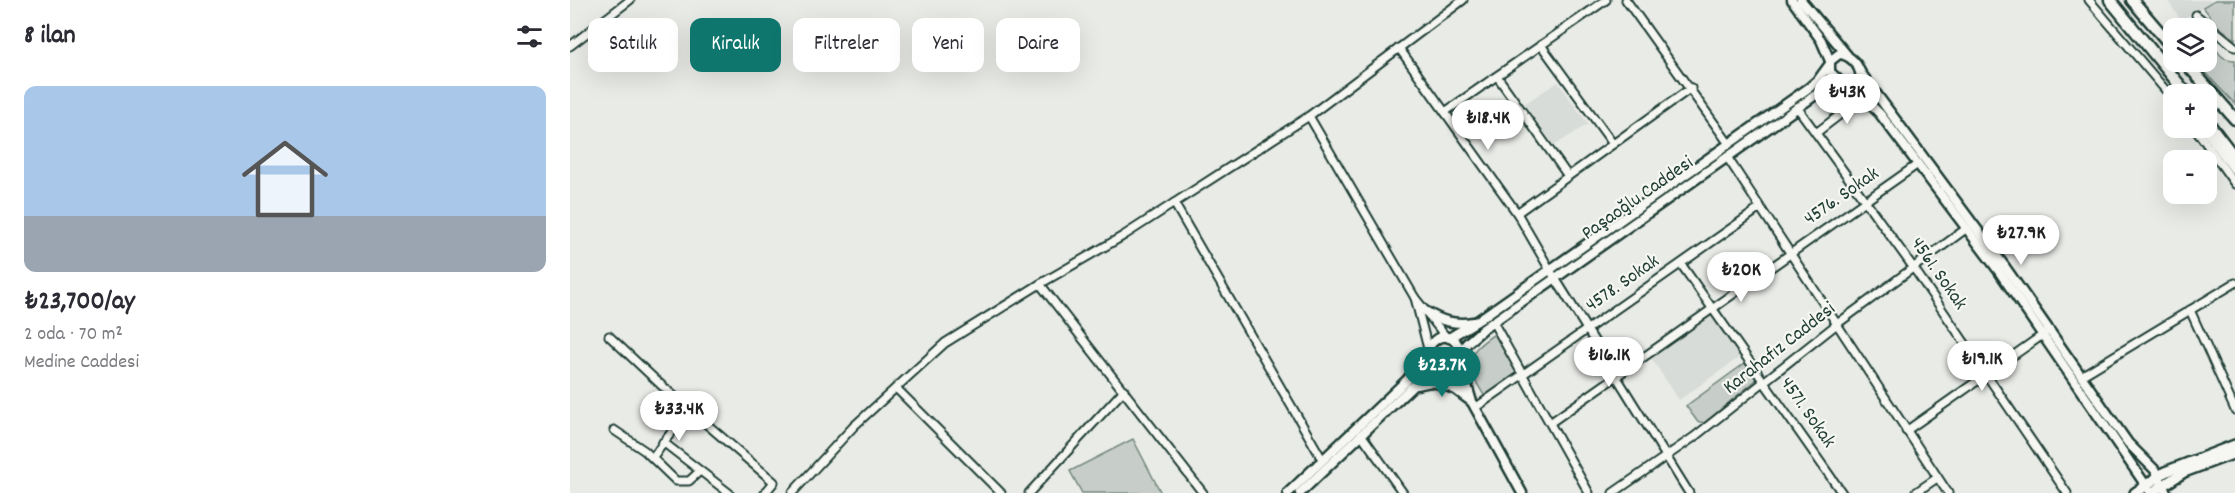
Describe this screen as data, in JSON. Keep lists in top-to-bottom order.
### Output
{
  "streets": {
    "street": [
      "4576. Sokak",
      "Paşaoğlu Caddesi",
      "4561. Sokak",
      "4578. Sokak",
      "Karahafız Caddesi",
      "4571. Sokak"
    ]
  },
  "crossings": [
    ["4576. Sokak", "4561. Sokak"],
    ["4576. Sokak", "4571. Sokak"],
    ["Paşaoğlu Caddesi", "4561. Sokak"],
    ["4561. Sokak", "Karahafız Caddesi"],
    ["4578. Sokak", "4571. Sokak"],
    ["Karahafız Caddesi", "4571. Sokak"]
  ],
  "page": {
    "heading": "8 ilan",
    "map_buttons": ["+", "−"],
    "chip": [
      "Satılık",
      "Kiralık",
      "Filtreler",
      "Yeni",
      "Daire"
    ],
    "list": [
      {
        "name": "₺23,700/ay",
        "note": "2 oda · 70 m² · Medine Caddesi"
      }
    ],
    "price": [
      "₺43K",
      "₺18.4K",
      "₺27.9K",
      "₺20K",
      "₺16.1K",
      "₺19.1K",
      "₺23.7K",
      "₺33.4K"
    ]
  }
}
